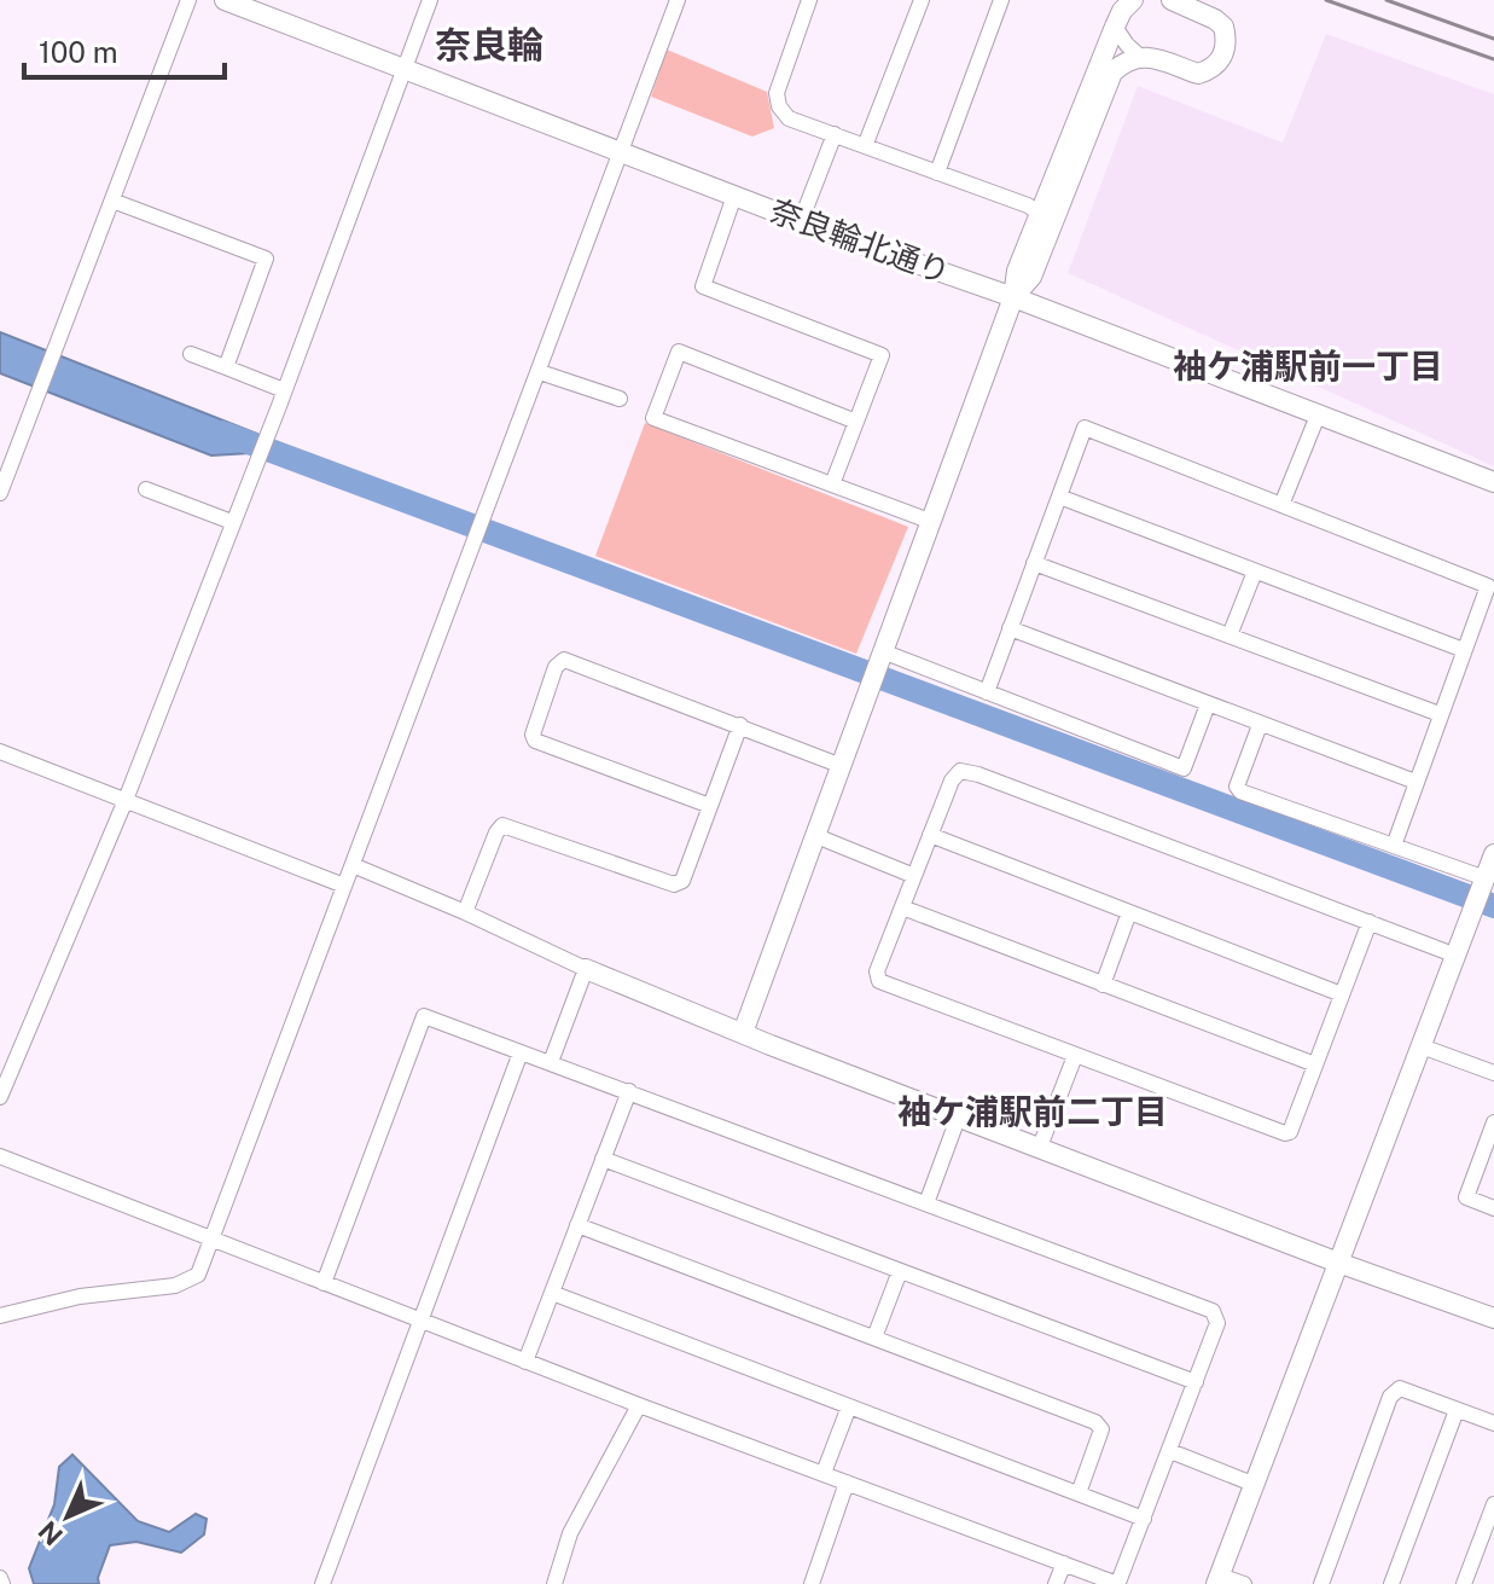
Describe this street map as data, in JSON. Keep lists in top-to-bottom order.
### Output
{
  "streets": {
    "street": ["奈良輪北通り"]
  },
  "districts": ["奈良輪", "袖ケ浦駅前一丁目", "袖ケ浦駅前二丁目"],
  "scale_bar": "100 m",
  "north": "bottom left"
}
